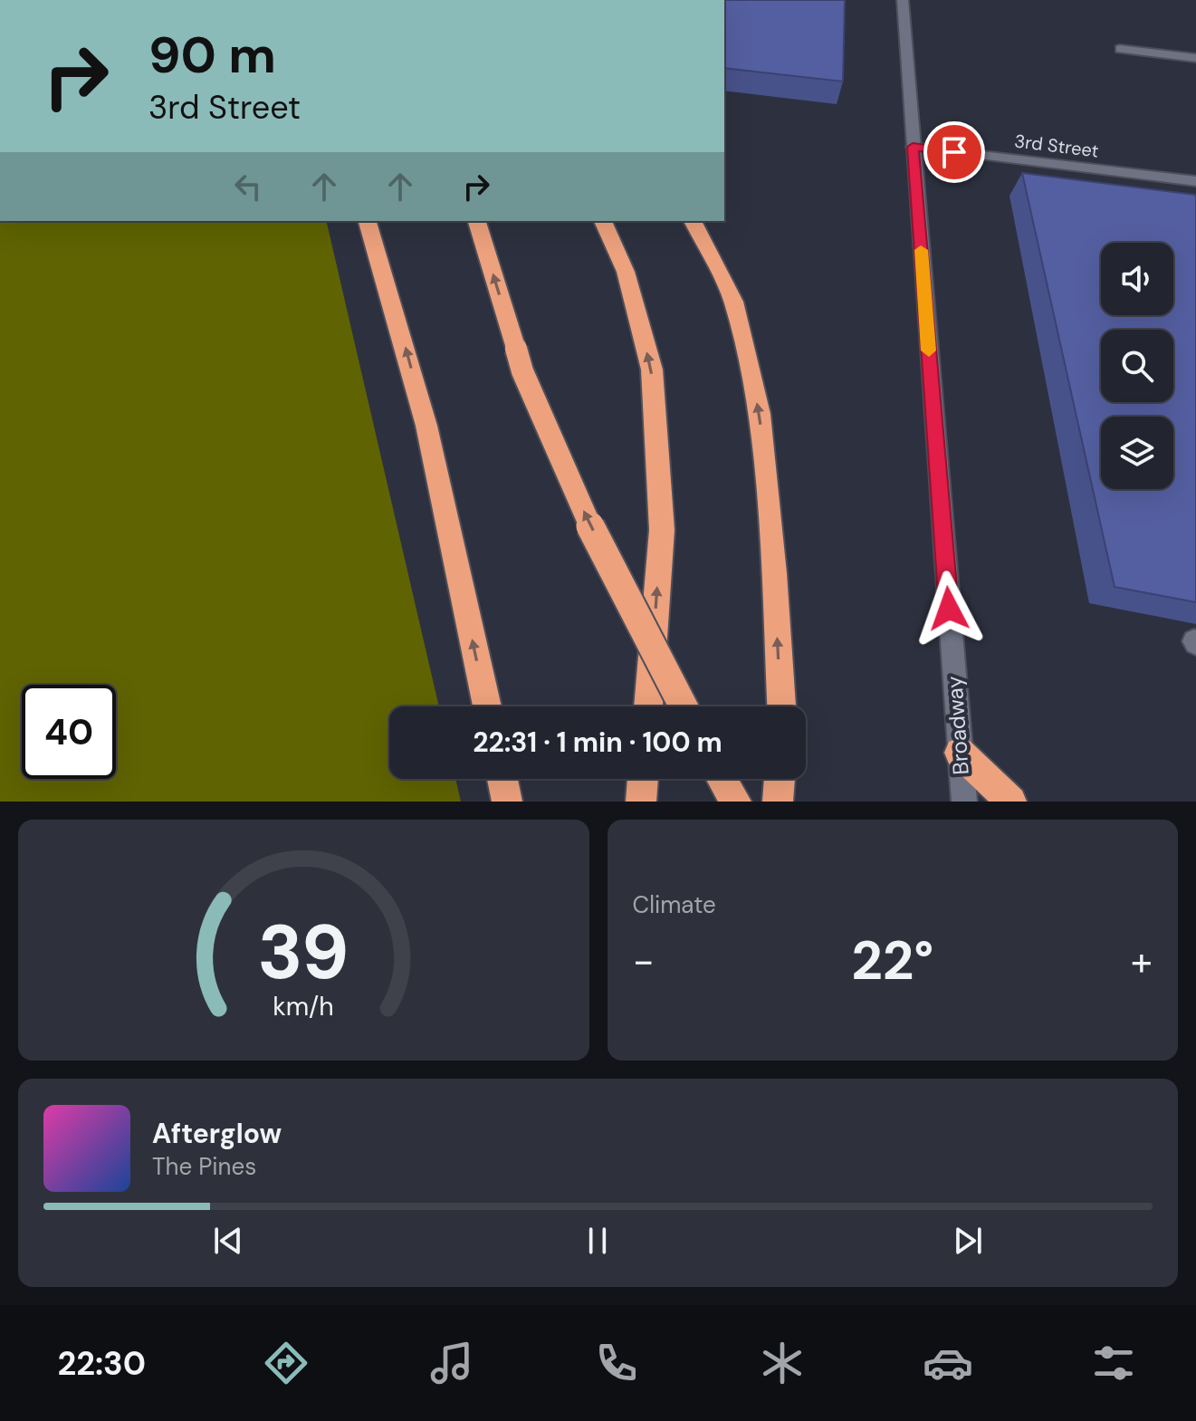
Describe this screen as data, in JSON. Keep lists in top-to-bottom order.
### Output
{
  "streets": {
    "street": ["3rd Street", "Broadway"]
  },
  "crossings": [
    ["3rd Street", "Broadway"]
  ],
  "page": {
    "turn": ["90 m", "3rd Street"],
    "limit": "40",
    "trip": "22:31 · 1 min · 100 m",
    "tile": "Climate",
    "heat": ["−", "22°", "+"],
    "song": ["Afterglow", "The Pines"],
    "tabs": "22:30",
    "gauge": ["39", "km/h"]
  }
}
